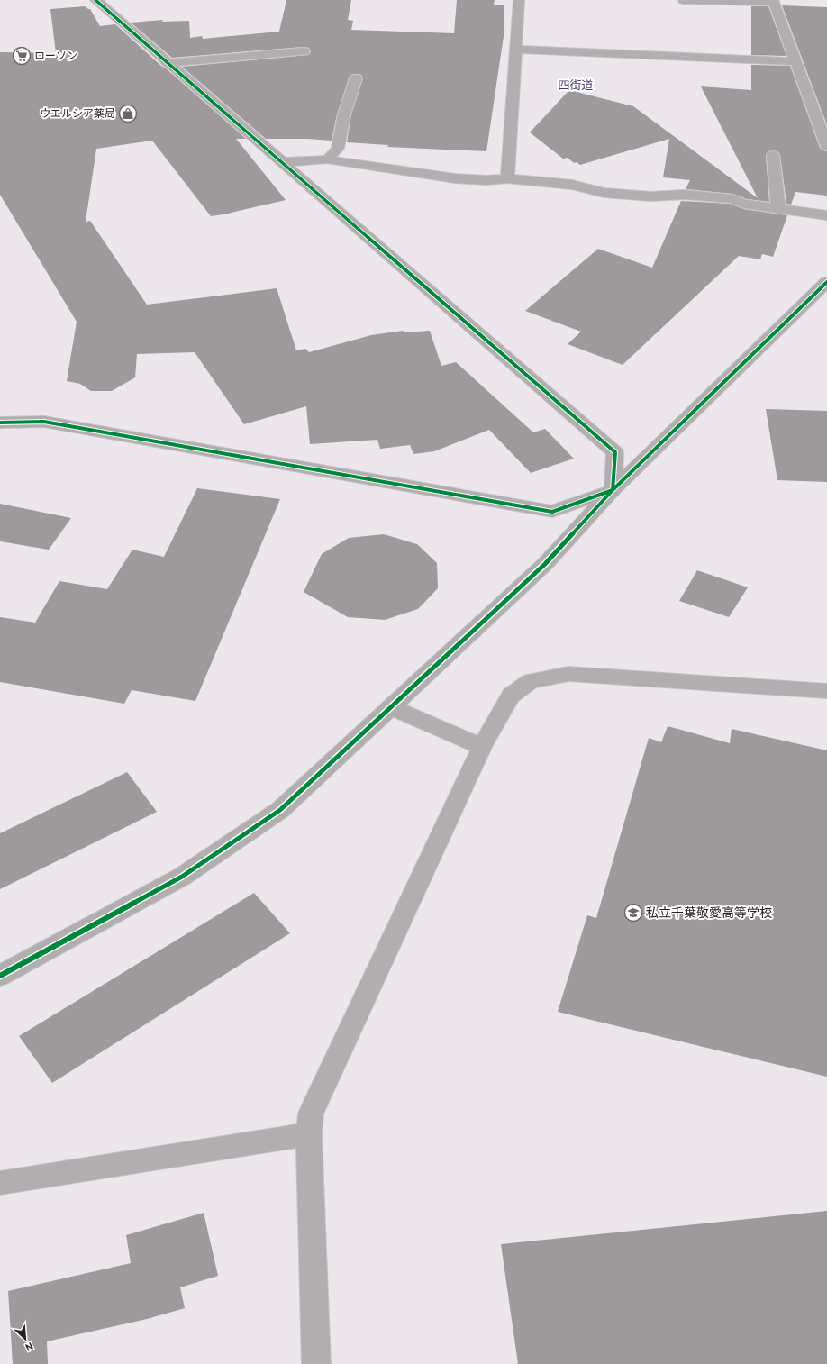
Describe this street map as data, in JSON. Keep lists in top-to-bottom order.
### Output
{
  "districts": ["四街道"],
  "places": {
    "supermarket": ["ローソン"],
    "shop": ["ウエルシア薬局"],
    "school or university": ["私立千葉敬愛高等学校"]
  },
  "north": "bottom right"
}
